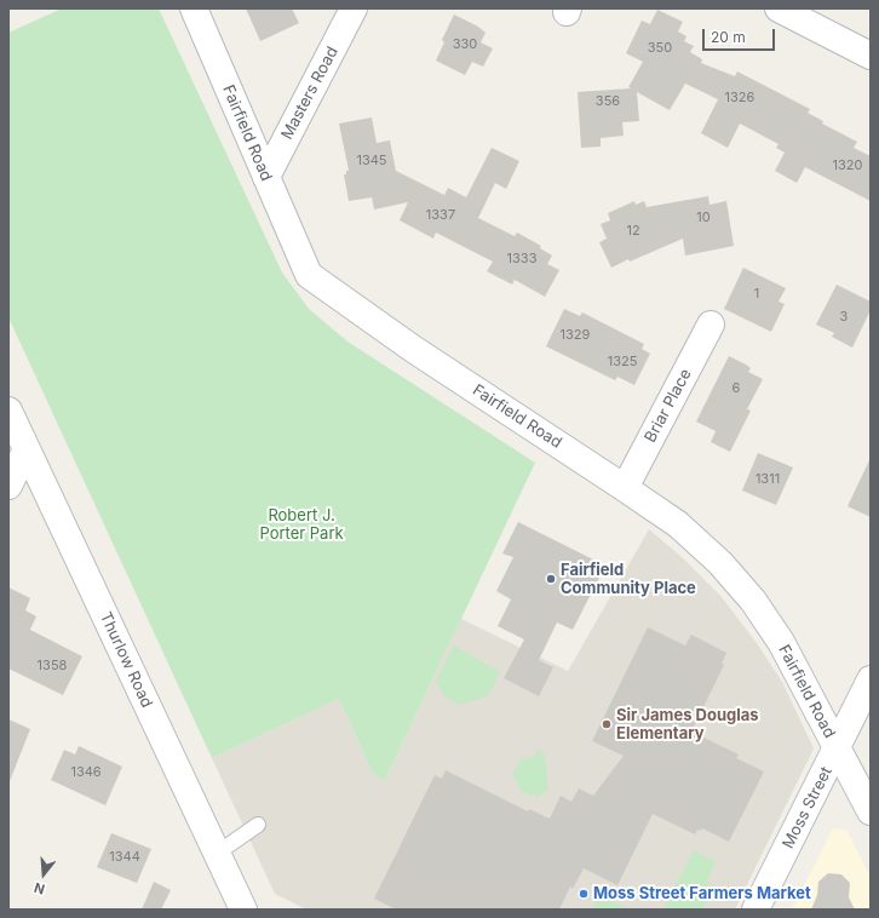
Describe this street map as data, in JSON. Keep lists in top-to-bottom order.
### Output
{
  "streets": {
    "street": [
      "Masters Road",
      "Fairfield Road",
      "Briar Place",
      "Thurlow Road",
      "Moss Street"
    ]
  },
  "crossings": [
    ["Masters Road", "Fairfield Road"],
    ["Fairfield Road", "Briar Place"],
    ["Fairfield Road", "Moss Street"]
  ],
  "parks": ["Robert J. Porter Park"],
  "places": ["Fairfield Community Place", "Sir James Douglas Elementary", "Moss Street Farmers Market"],
  "house_numbers": [
    "330",
    "350",
    "1326",
    "356",
    "1345",
    "1320",
    "1337",
    "10",
    "12",
    "1333",
    "1",
    "3",
    "1329",
    "1325",
    "6",
    "1311",
    "1358",
    "1346",
    "1344"
  ],
  "scale_bar": "20 m",
  "north": "bottom"
}
